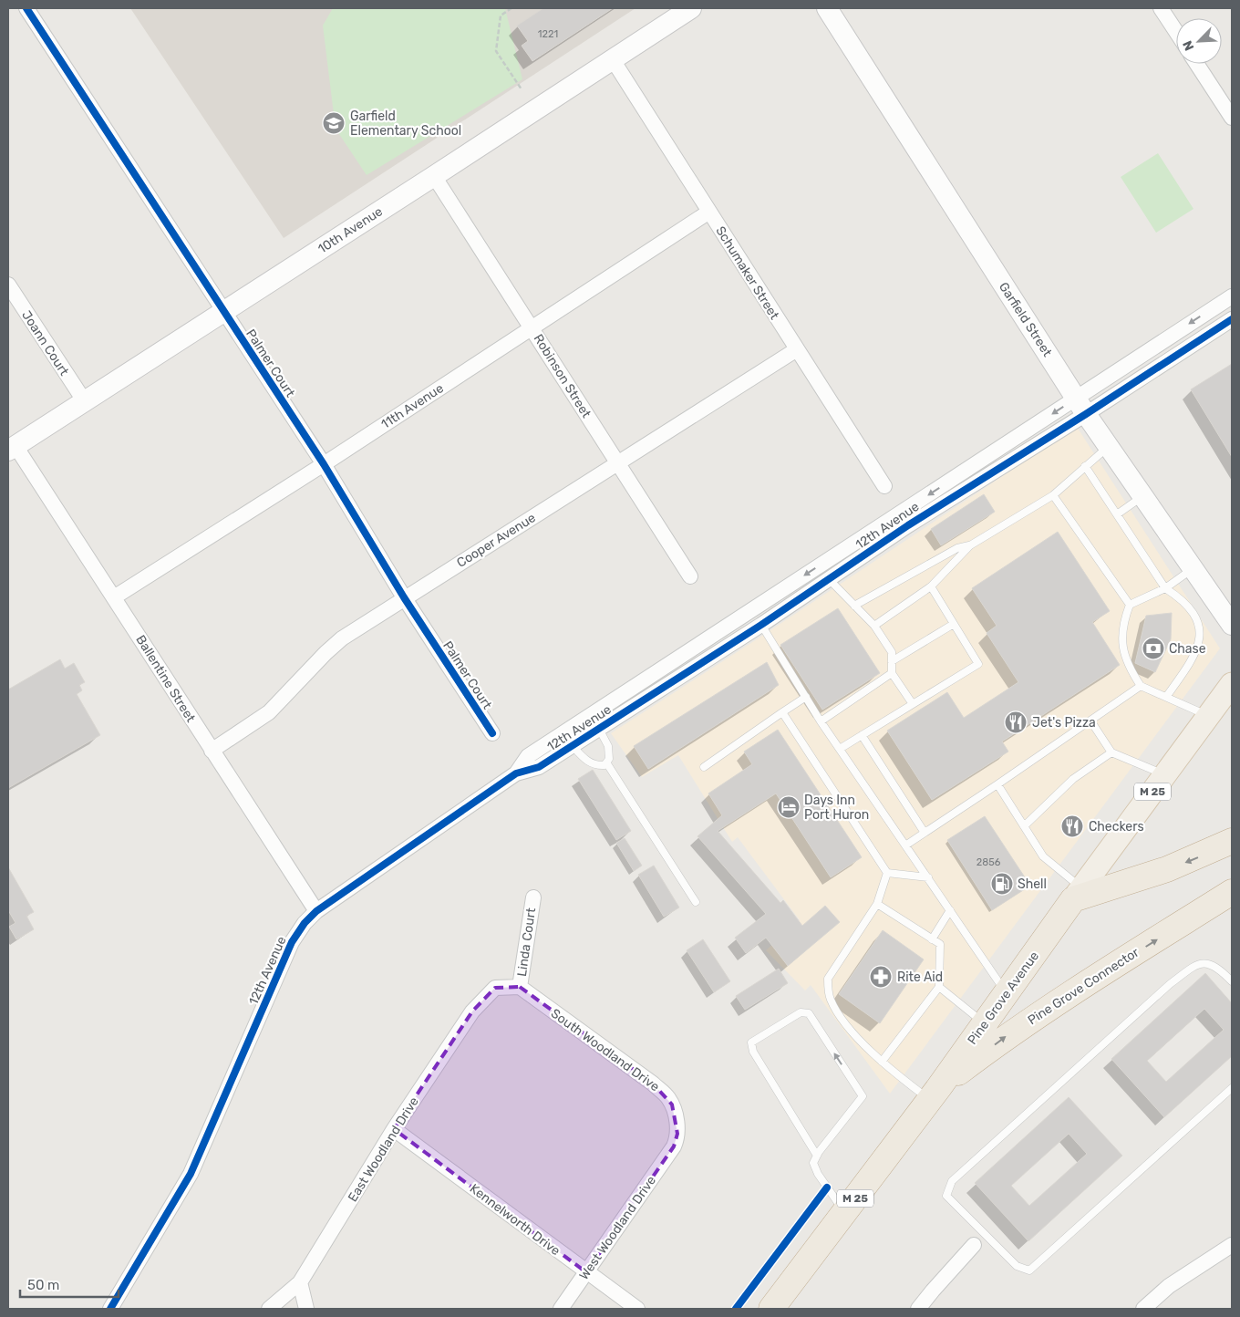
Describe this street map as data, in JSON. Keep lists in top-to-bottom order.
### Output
{
  "streets": {
    "highway": ["M 25", "Pine Grove Connector", "Pine Grove Avenue"],
    "street": [
      "10th Avenue",
      "Schumaker Street",
      "Garfield Street",
      "Joann Court",
      "Palmer Court",
      "Robinson Street",
      "11th Avenue",
      "12th Avenue",
      "Cooper Avenue",
      "Ballentine Street",
      "Linda Court",
      "South Woodland Drive",
      "East Woodland Drive",
      "Kennelworth Drive",
      "West Woodland Drive"
    ]
  },
  "crossings": [
    ["10th Avenue", "Schumaker Street"],
    ["10th Avenue", "Joann Court"],
    ["10th Avenue", "Palmer Court"],
    ["10th Avenue", "Robinson Street"],
    ["10th Avenue", "Ballentine Street"],
    ["Schumaker Street", "11th Avenue"],
    ["Schumaker Street", "Cooper Avenue"],
    ["Garfield Street", "12th Avenue"],
    ["Palmer Court", "11th Avenue"],
    ["Palmer Court", "Cooper Avenue"],
    ["Robinson Street", "11th Avenue"],
    ["Robinson Street", "Cooper Avenue"],
    ["11th Avenue", "Ballentine Street"],
    ["12th Avenue", "Ballentine Street"],
    ["Cooper Avenue", "Ballentine Street"],
    ["Linda Court", "South Woodland Drive"],
    ["Linda Court", "East Woodland Drive"],
    ["Pine Grove Connector", "Pine Grove Avenue"],
    ["South Woodland Drive", "East Woodland Drive"],
    ["South Woodland Drive", "West Woodland Drive"],
    ["East Woodland Drive", "Kennelworth Drive"],
    ["Kennelworth Drive", "West Woodland Drive"]
  ],
  "places": {
    "school or university": ["Garfield Elementary School"],
    "bank": ["Chase"],
    "restaurant": ["Jet's Pizza", "Checkers"],
    "hotel": ["Days Inn Port Huron"],
    "fuel station": ["Shell"],
    "pharmacy": ["Rite Aid"]
  },
  "house_numbers": ["1221", "2856"],
  "scale_bar": "50 m",
  "north": "bottom left"
}
